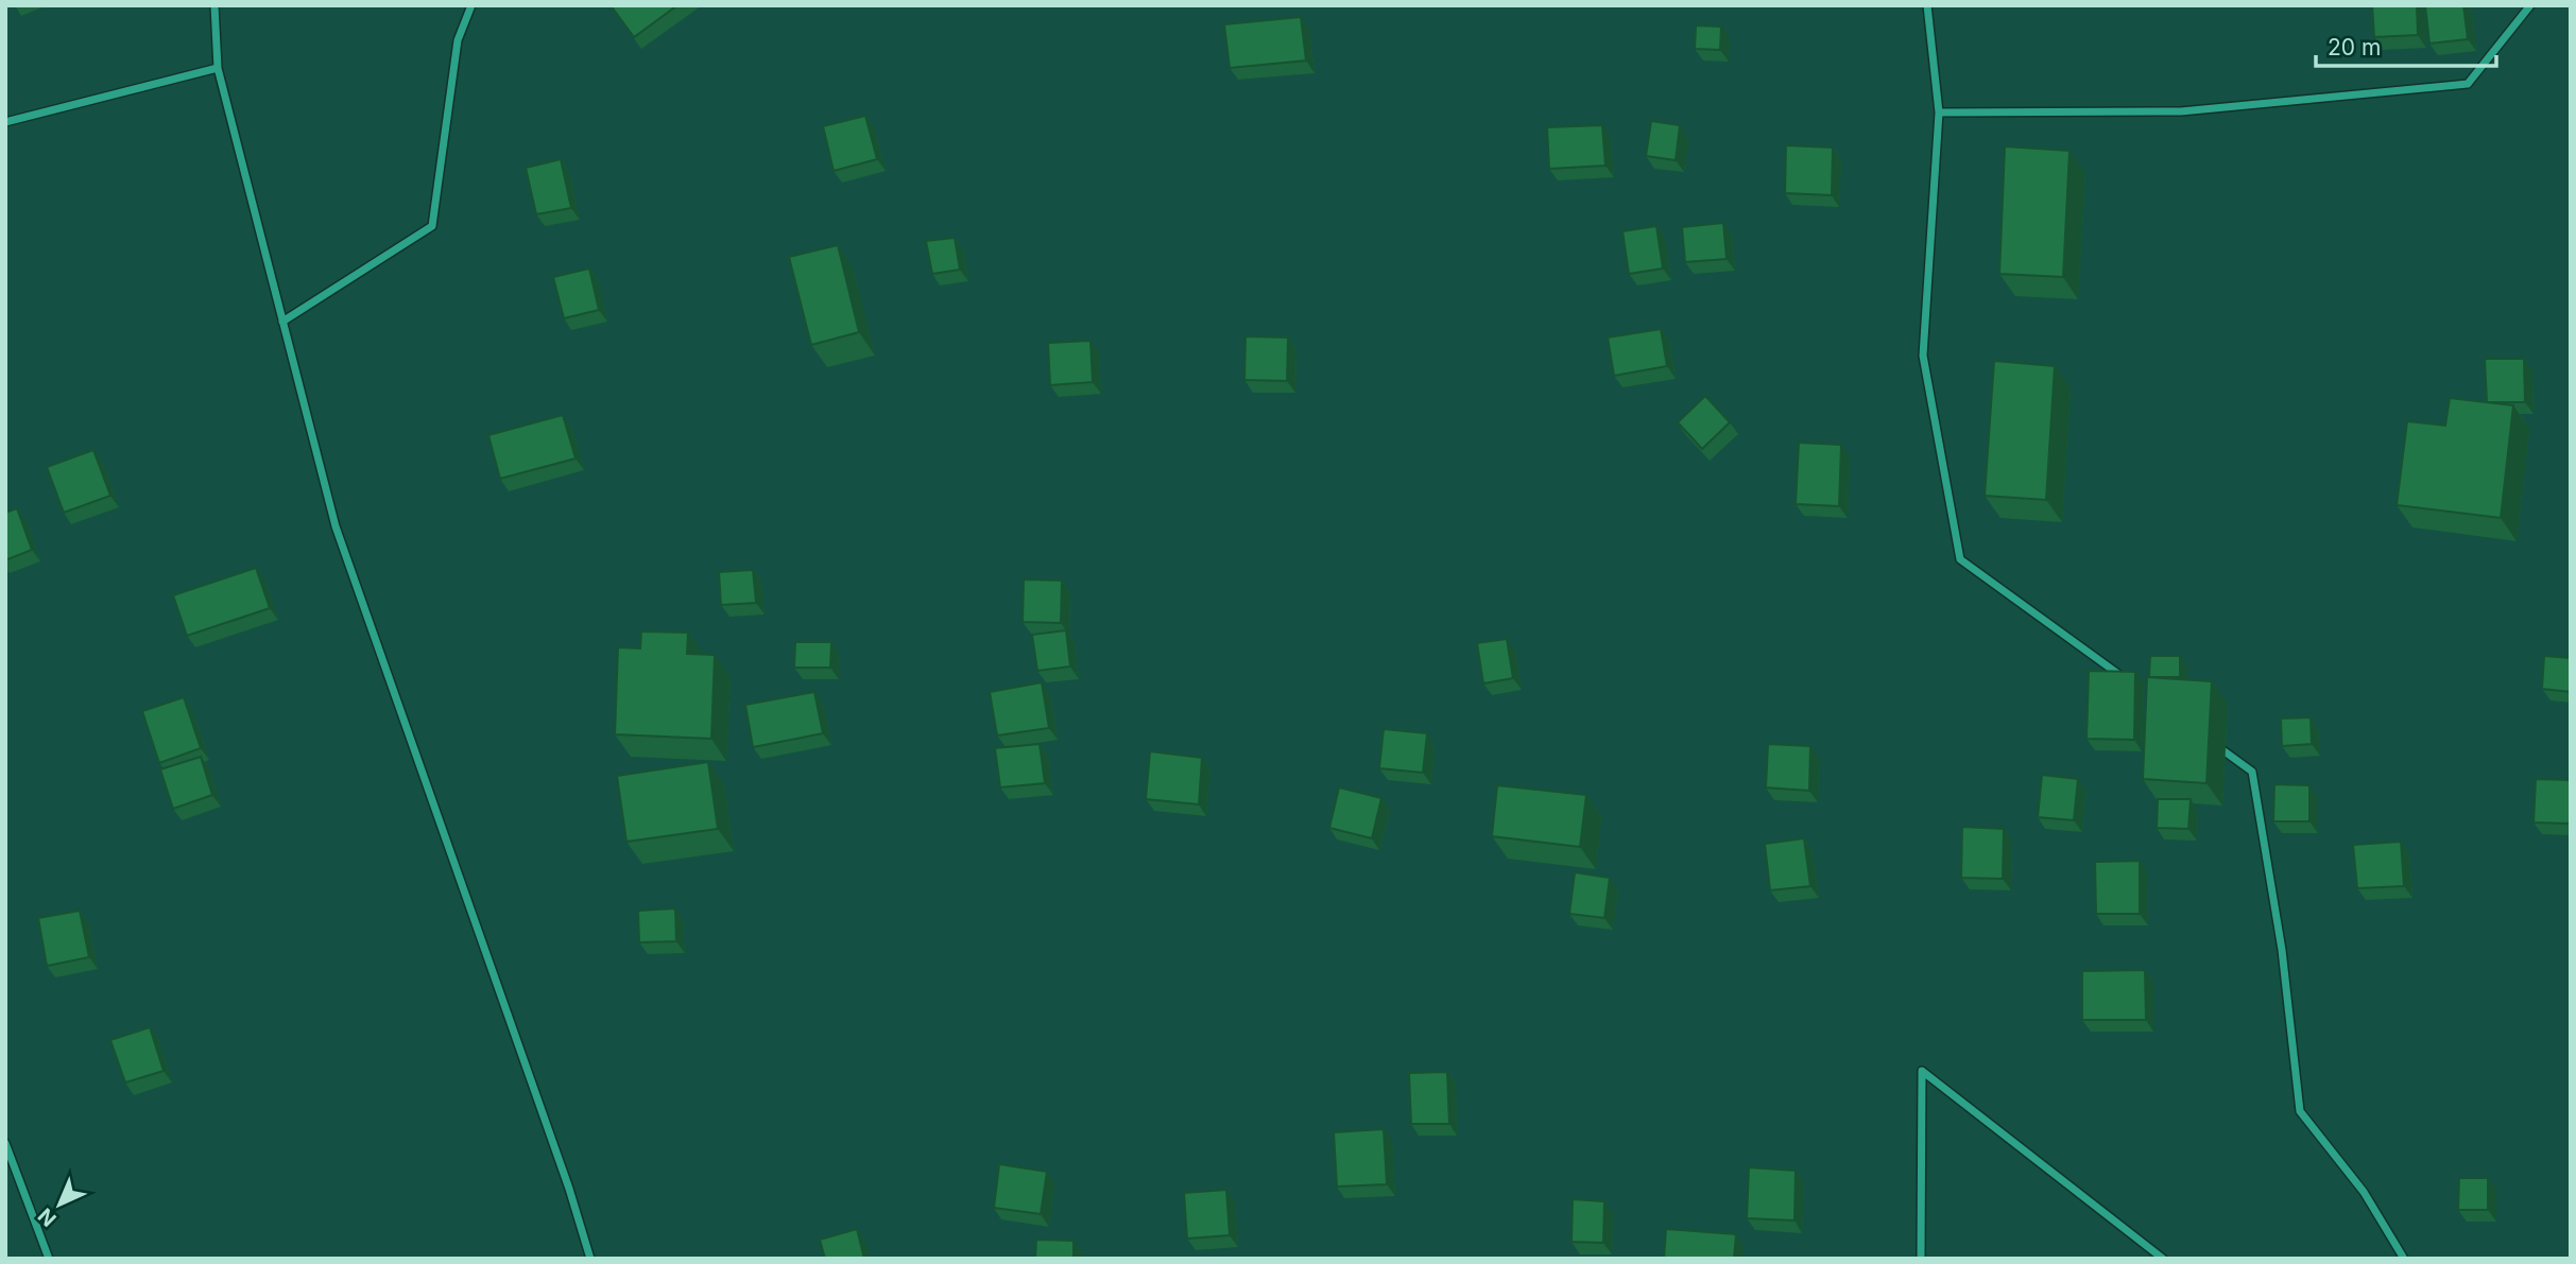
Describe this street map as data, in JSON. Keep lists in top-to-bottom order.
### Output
{
  "scale_bar": "20 m",
  "north": "bottom left"
}
